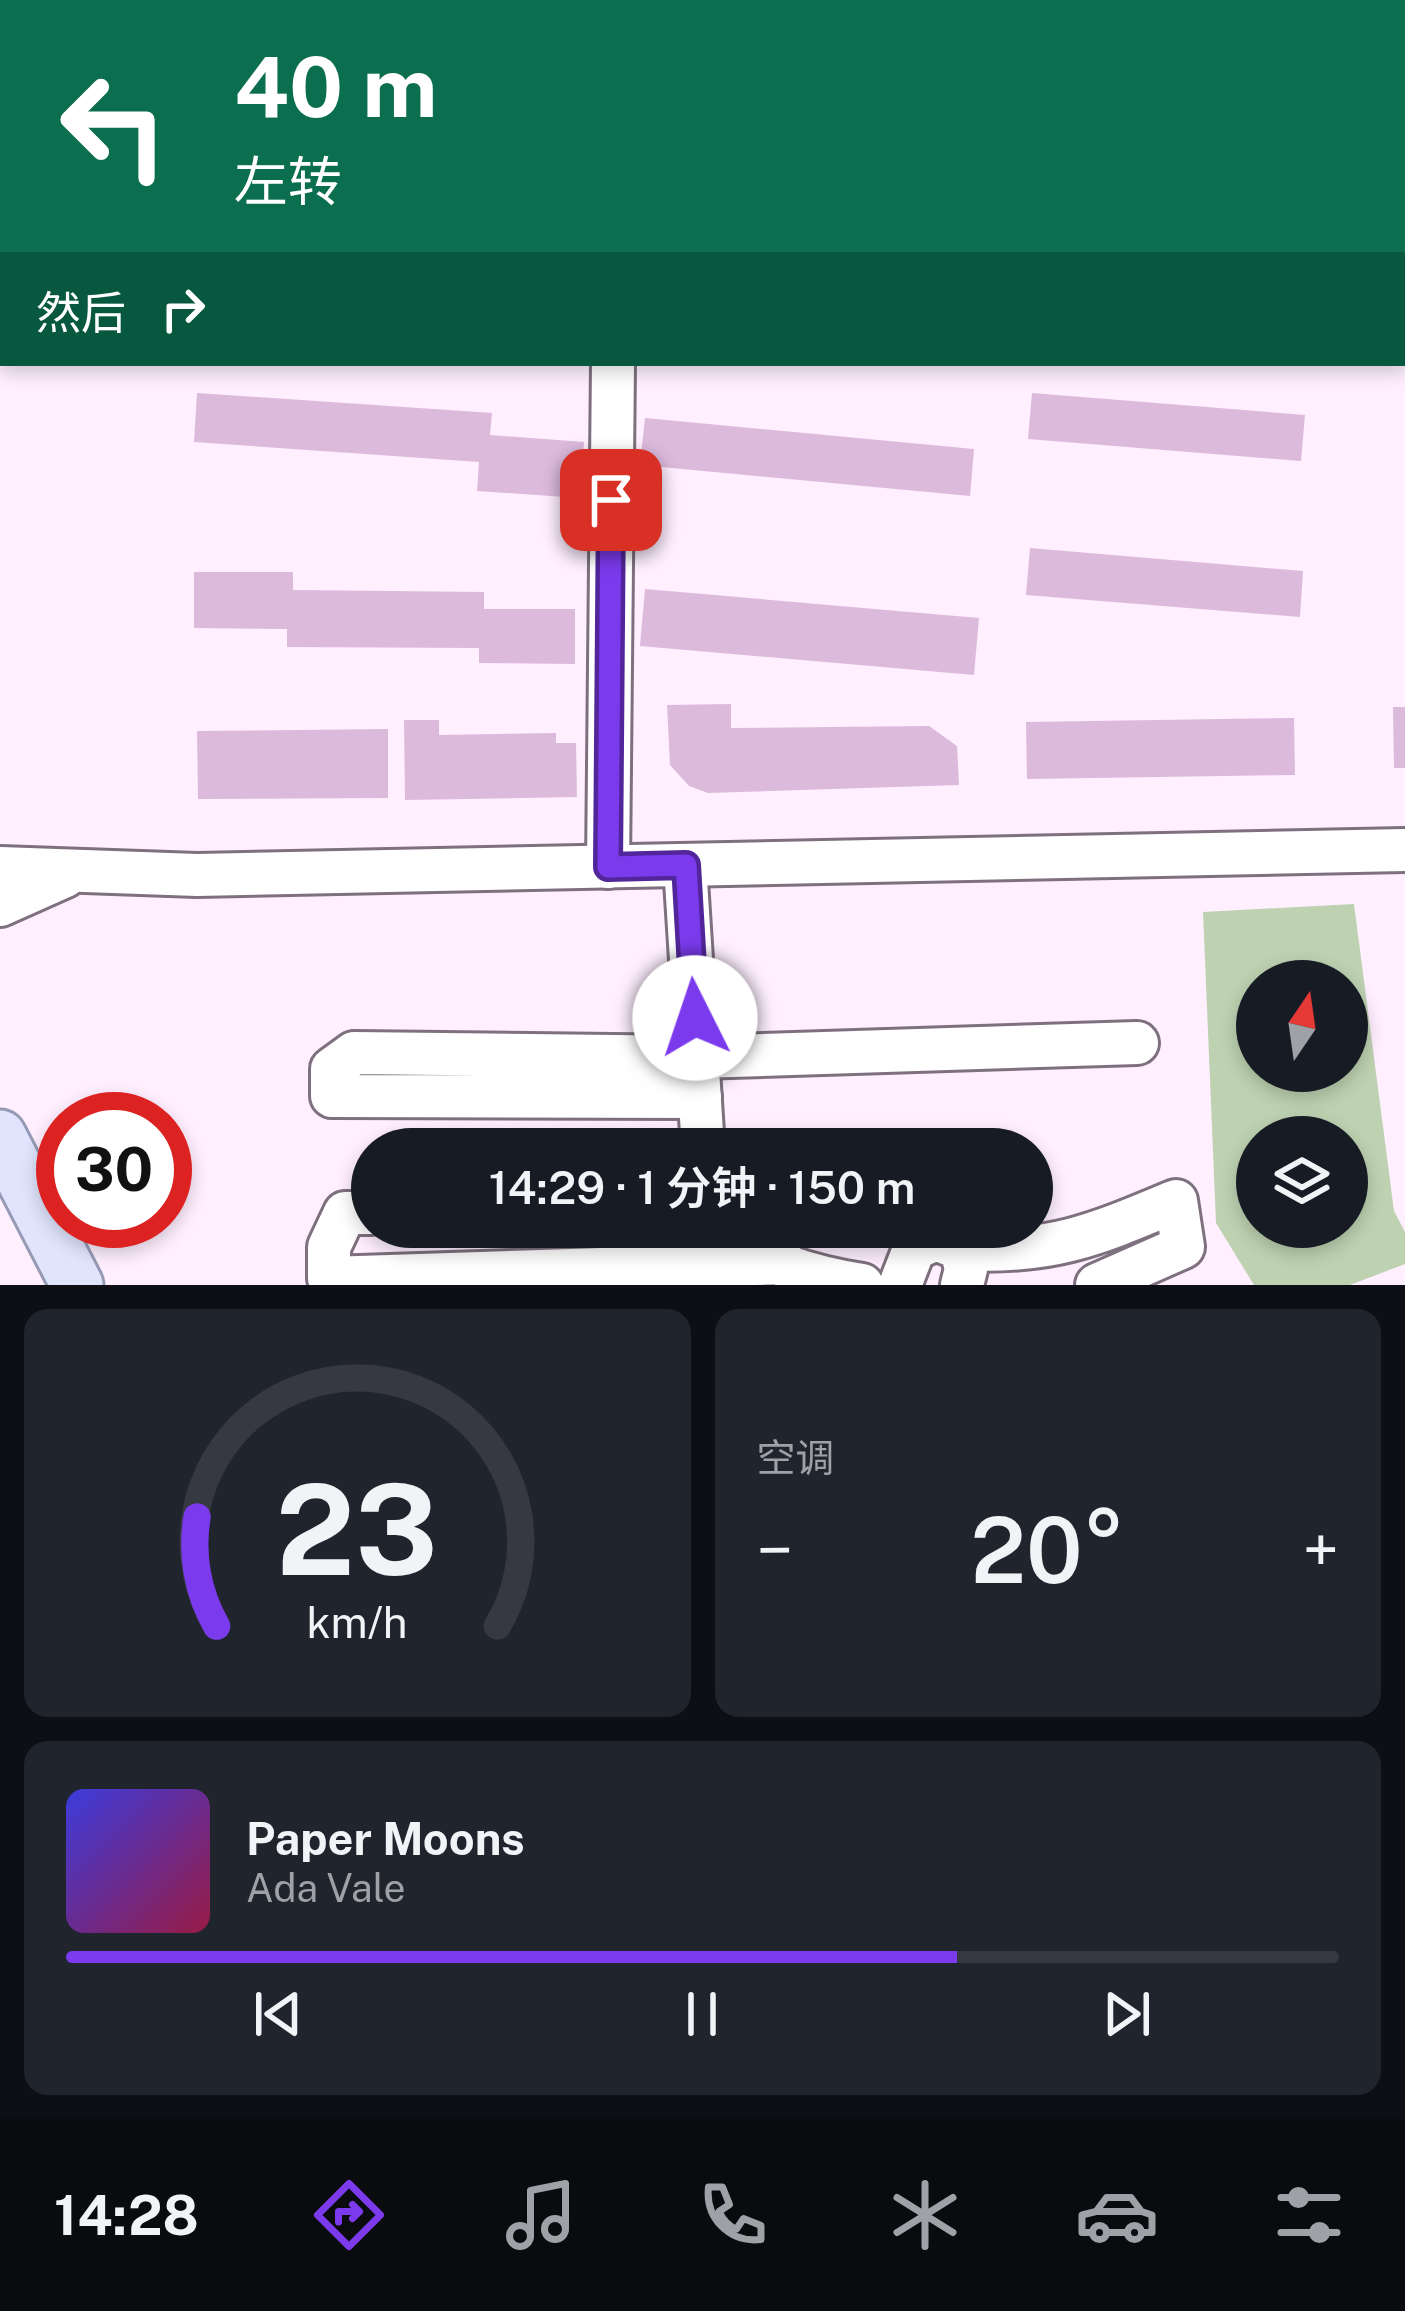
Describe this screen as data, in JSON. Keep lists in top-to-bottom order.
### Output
{
  "north": "top",
  "page": {
    "turn": ["40 m", "左转"],
    "then": "然后",
    "limit": "30",
    "trip": "14:29 · 1 分钟 · 150 m",
    "tile": "空调",
    "heat": ["−", "20°", "+"],
    "song": ["Paper Moons", "Ada Vale"],
    "tabs": "14:28",
    "gauge": ["23", "km/h"]
  }
}
